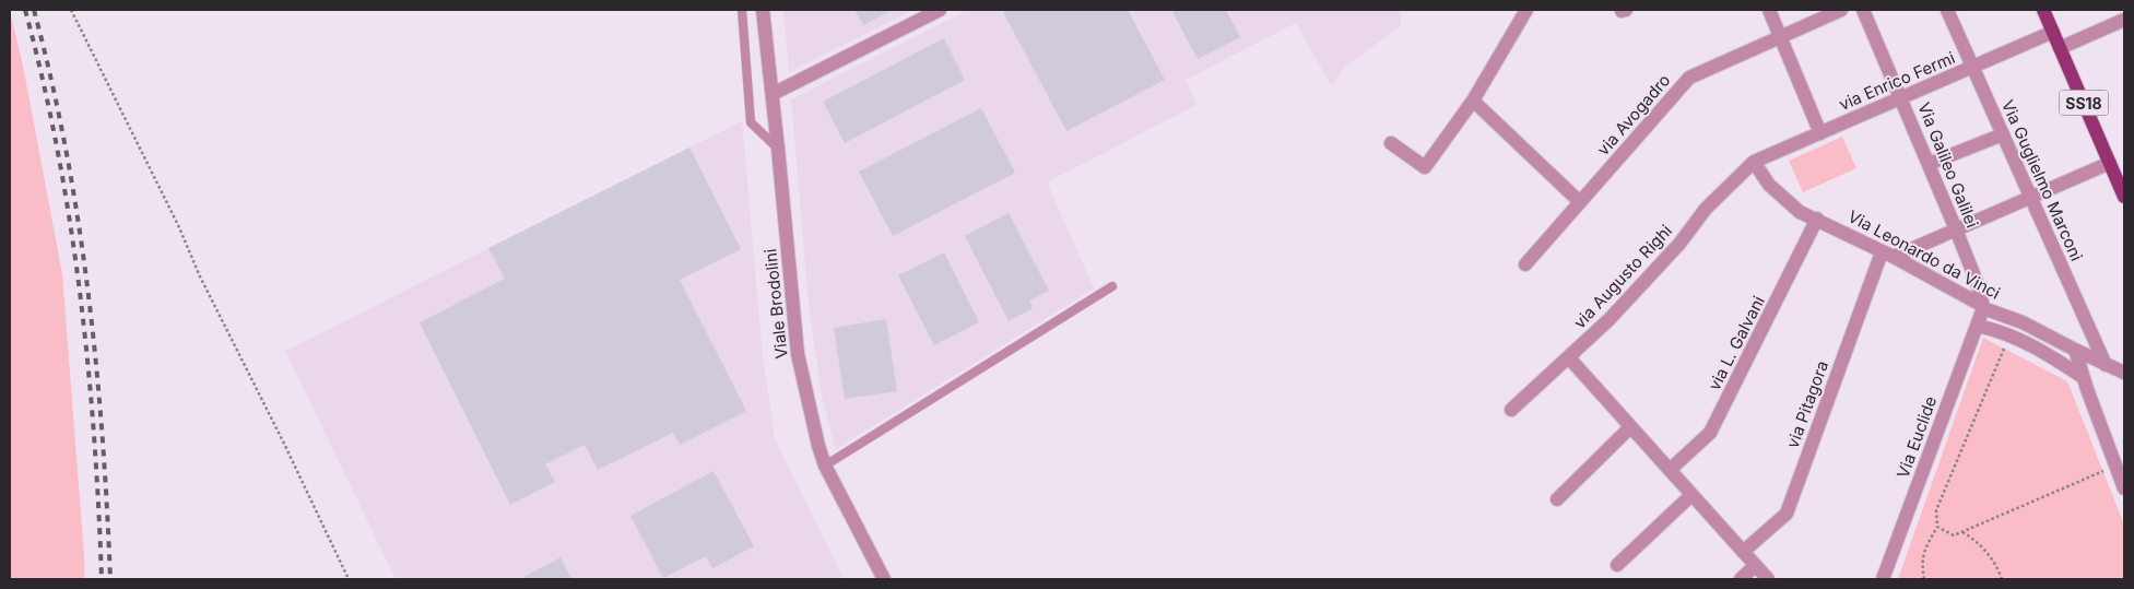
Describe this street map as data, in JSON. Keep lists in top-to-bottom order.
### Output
{
  "streets": {
    "main road": ["SS18"],
    "street": [
      "via Enrico Fermi",
      "via Avogadro",
      "Via Galileo Galilei",
      "Via Guglielmo Marconi",
      "Via Leonardo da Vinci",
      "via Augusto Righi",
      "Viale Brodolini",
      "via L. Galvani",
      "via Pitagora",
      "Via Euclide"
    ]
  },
  "crossings": [
    ["via Enrico Fermi", "SS18"],
    ["via Enrico Fermi", "Via Galileo Galilei"],
    ["via Enrico Fermi", "Via Guglielmo Marconi"],
    ["via Enrico Fermi", "Via Leonardo da Vinci"],
    ["via Enrico Fermi", "via Augusto Righi"],
    ["Via Galileo Galilei", "Via Leonardo da Vinci"],
    ["Via Galileo Galilei", "Via Euclide"],
    ["Via Guglielmo Marconi", "Via Leonardo da Vinci"],
    ["Via Leonardo da Vinci", "via Augusto Righi"],
    ["Via Leonardo da Vinci", "via L. Galvani"],
    ["Via Leonardo da Vinci", "via Pitagora"],
    ["Via Leonardo da Vinci", "Via Euclide"]
  ]
}
